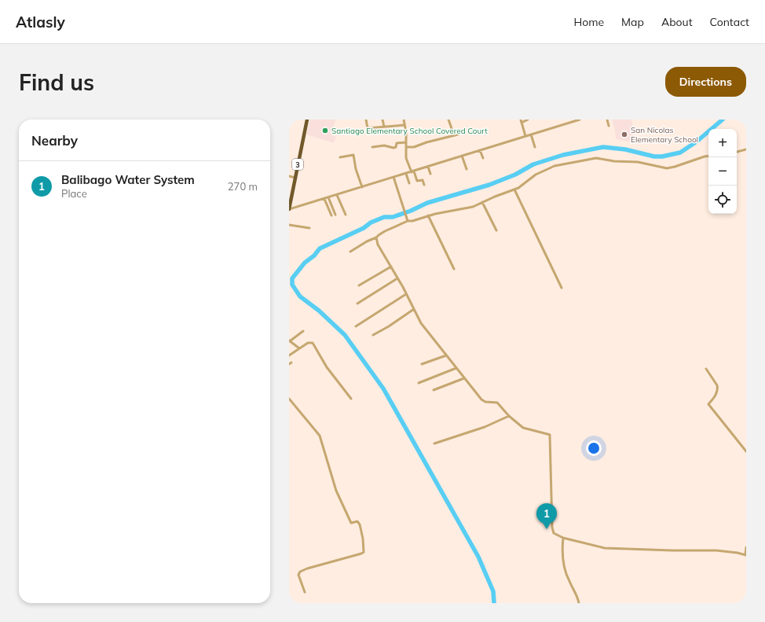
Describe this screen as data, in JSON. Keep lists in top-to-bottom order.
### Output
{
  "streets": {
    "highway": ["3"]
  },
  "places": ["Santiago Elementary School Covered Court", "San Nicolas Elementary School"],
  "page": {
    "header": "Atlasly",
    "nav": [
      "Home",
      "Map",
      "About",
      "Contact"
    ],
    "buttons": "Directions",
    "title": "Find us",
    "heading": "Nearby",
    "map_buttons": ["+", "−"],
    "list": [
      {
        "mark": "1",
        "name": "Balibago Water System",
        "note": "Place",
        "value": "270 m"
      }
    ],
    "pins": "1"
  }
}
